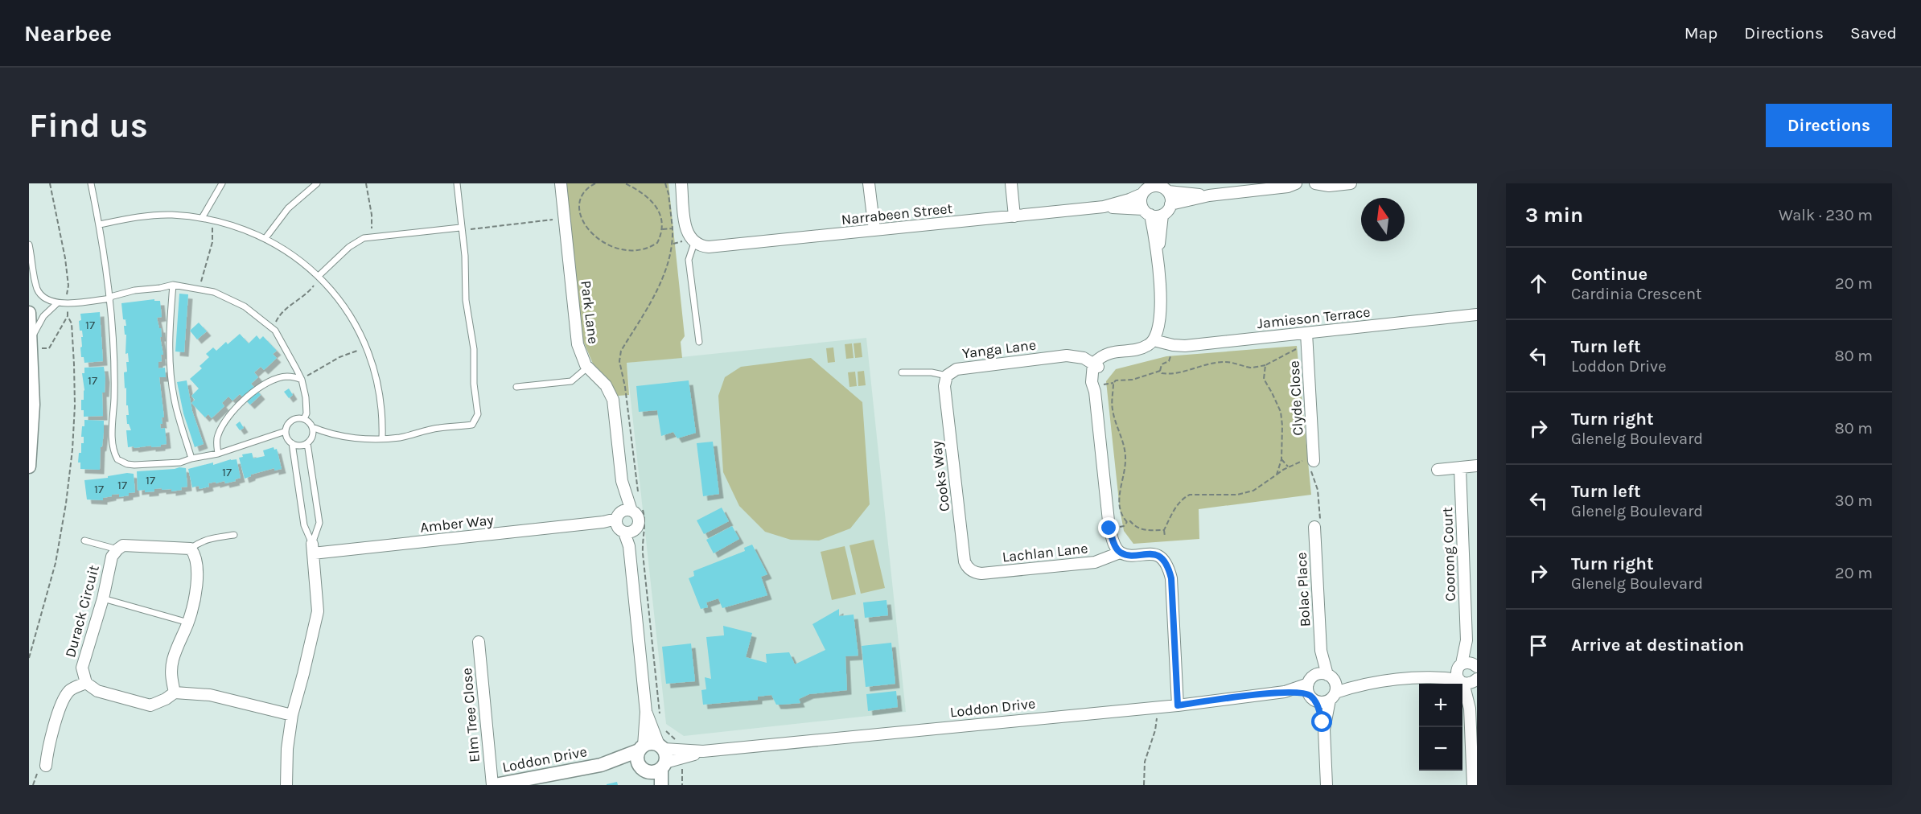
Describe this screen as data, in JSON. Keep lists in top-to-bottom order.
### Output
{
  "streets": {
    "street": [
      "Narrabeen Street",
      "Park Lane",
      "Jamieson Terrace",
      "Yanga Lane",
      "Clyde Close",
      "Cooks Way",
      "Amber Way",
      "Lachlan Lane",
      "Coorong Court",
      "Bolac Place",
      "Durack Circuit",
      "Loddon Drive",
      "Elm Tree Close"
    ]
  },
  "crossings": [
    ["Park Lane", "Amber Way"],
    ["Park Lane", "Loddon Drive"],
    ["Jamieson Terrace", "Clyde Close"],
    ["Yanga Lane", "Cooks Way"],
    ["Cooks Way", "Lachlan Lane"],
    ["Bolac Place", "Loddon Drive"],
    ["Loddon Drive", "Elm Tree Close"]
  ],
  "house_numbers": [
    "17",
    "17",
    "17",
    "17",
    "17",
    "17"
  ],
  "north": "top",
  "page": {
    "header": "Nearbee",
    "nav": ["Map", "Directions", "Saved"],
    "buttons": "Directions",
    "title": "Find us",
    "heading": ["3 min", "Walk · 230 m"],
    "list": [
      ["Continue", "Cardinia Crescent", "20 m"],
      ["Turn left", "Loddon Drive", "80 m"],
      ["Turn right", "Glenelg Boulevard", "80 m"],
      ["Turn left", "Glenelg Boulevard", "30 m"],
      ["Turn right", "Glenelg Boulevard", "20 m"],
      "Arrive at destination"
    ],
    "map_buttons": ["+", "−"]
  }
}
